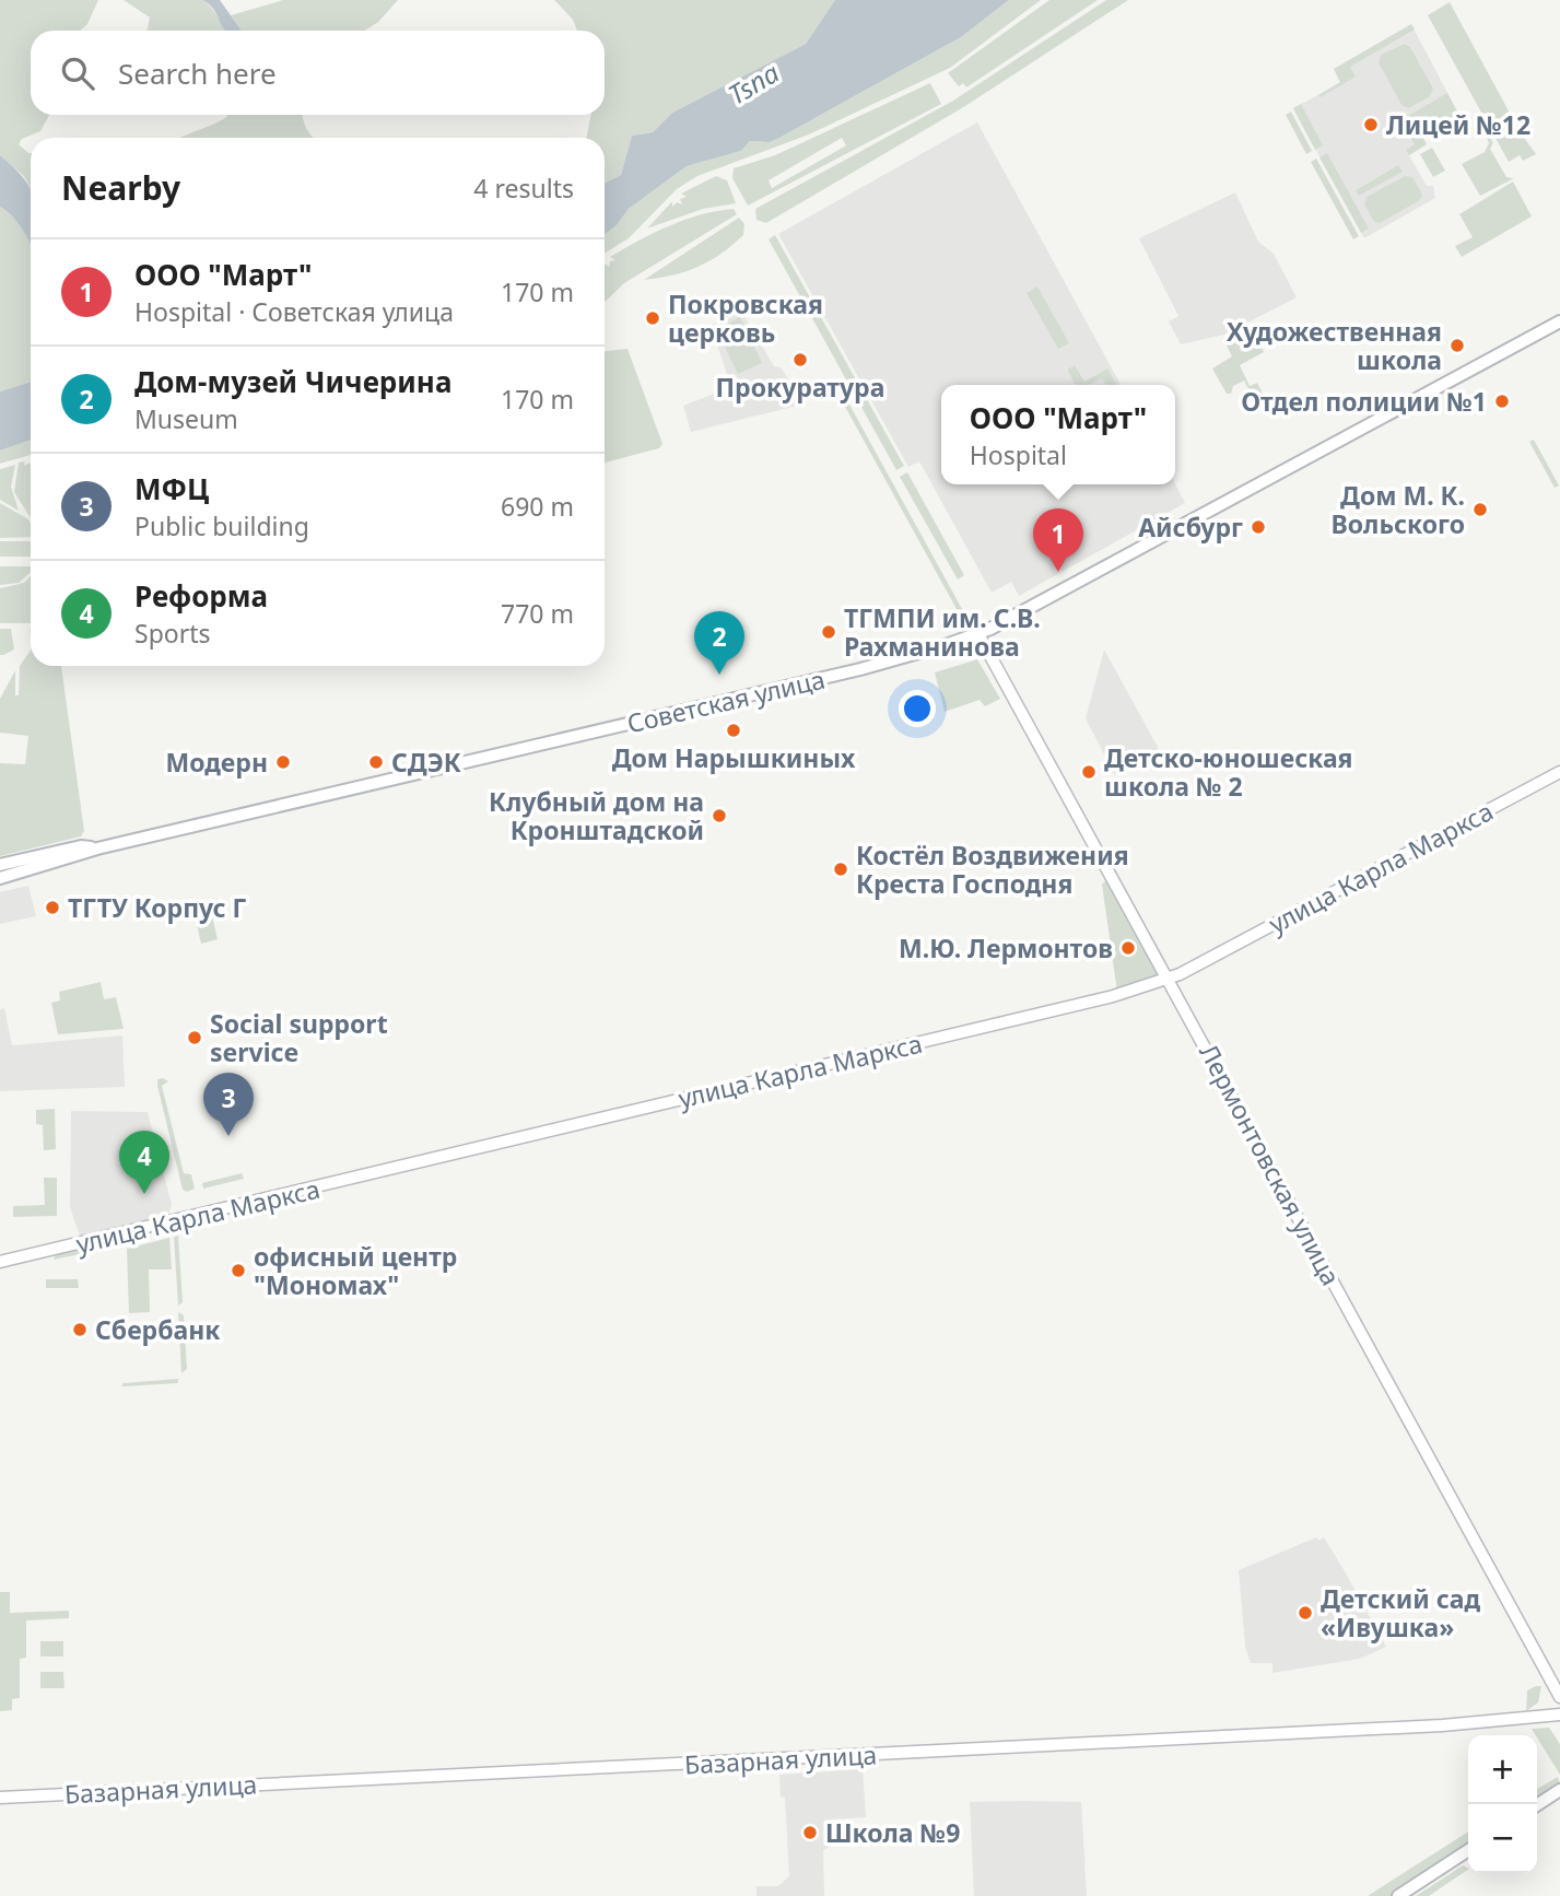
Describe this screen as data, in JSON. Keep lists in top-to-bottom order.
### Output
{
  "streets": {
    "main road": [
      "Советская улица",
      "улица Карла Маркса",
      "Лермонтовская улица",
      "Базарная улица"
    ]
  },
  "crossings": [
    ["Советская улица", "Лермонтовская улица"],
    ["улица Карла Маркса", "Лермонтовская улица"]
  ],
  "water": ["Tsna"],
  "places": [
    "Лицей №12",
    "Покровская церковь",
    "Художественная школа",
    "Прокуратура",
    "Отдел полиции №1",
    "Дом М. К. Вольского",
    "Айсбург",
    "ТГМПИ им. С.В. Рахманинова",
    "Дом Нарышкиных",
    "Модерн",
    "СДЭК",
    "Детско-юношеская школа № 2",
    "Клубный дом на Кронштадской",
    "Костёл Воздвижения Креста Господня",
    "ТГТУ Корпус Г",
    "М.Ю. Лермонтов",
    "Social support service",
    "офисный центр \"Мономах\"",
    "Сбербанк",
    "Детский сад «Ивушка»",
    "Школа №9"
  ],
  "page": {
    "search": "Search here",
    "heading": ["Nearby", "4 results"],
    "list": [
      {
        "mark": "1",
        "name": "ООО \"Март\"",
        "note": "Hospital · Советская улица",
        "value": "170 m"
      },
      {
        "mark": "2",
        "name": "Дом-музей Чичерина",
        "note": "Museum",
        "value": "170 m"
      },
      {
        "mark": "3",
        "name": "МФЦ",
        "note": "Public building",
        "value": "690 m"
      },
      {
        "mark": "4",
        "name": "Реформа",
        "note": "Sports",
        "value": "770 m"
      }
    ],
    "popup": ["ООО \"Март\"", "Hospital"],
    "pins": [
      "1",
      "2",
      "3",
      "4"
    ],
    "map_buttons": ["+", "−"]
  }
}
